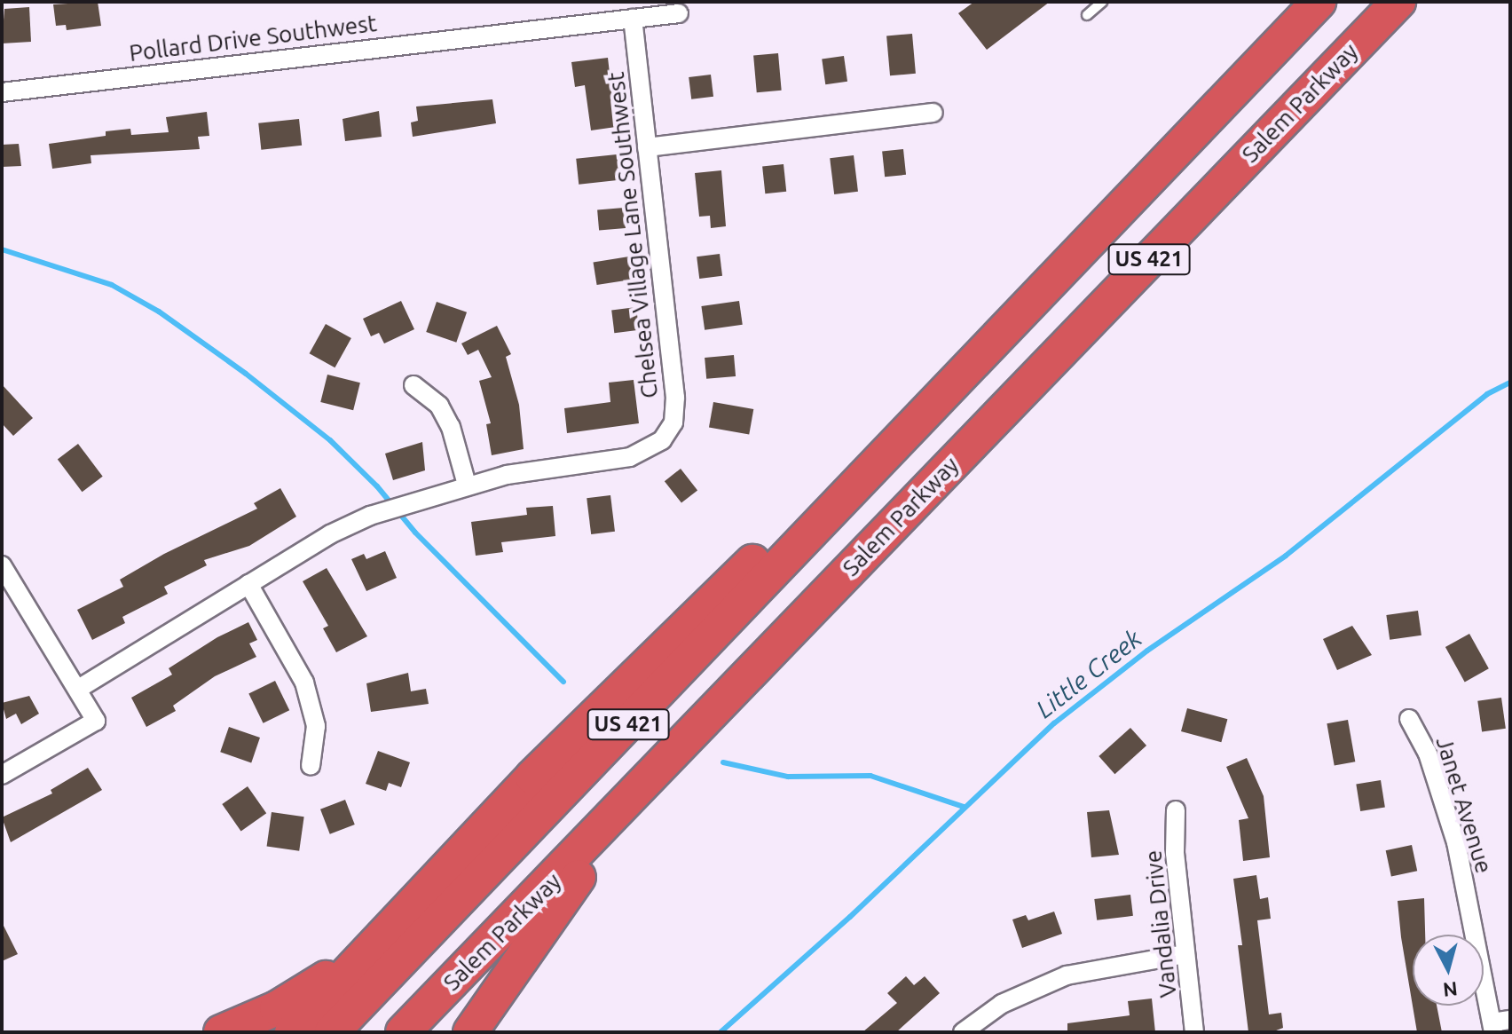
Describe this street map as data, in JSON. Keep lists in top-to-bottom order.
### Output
{
  "streets": {
    "highway": ["Salem Parkway", "US 421"],
    "street": [
      "Pollard Drive Southwest",
      "Chelsea Village Lane Southwest",
      "Janet Avenue",
      "Vandalia Drive"
    ]
  },
  "crossings": [
    ["Pollard Drive Southwest", "Chelsea Village Lane Southwest"]
  ],
  "water": ["Little Creek"],
  "north": "bottom"
}
